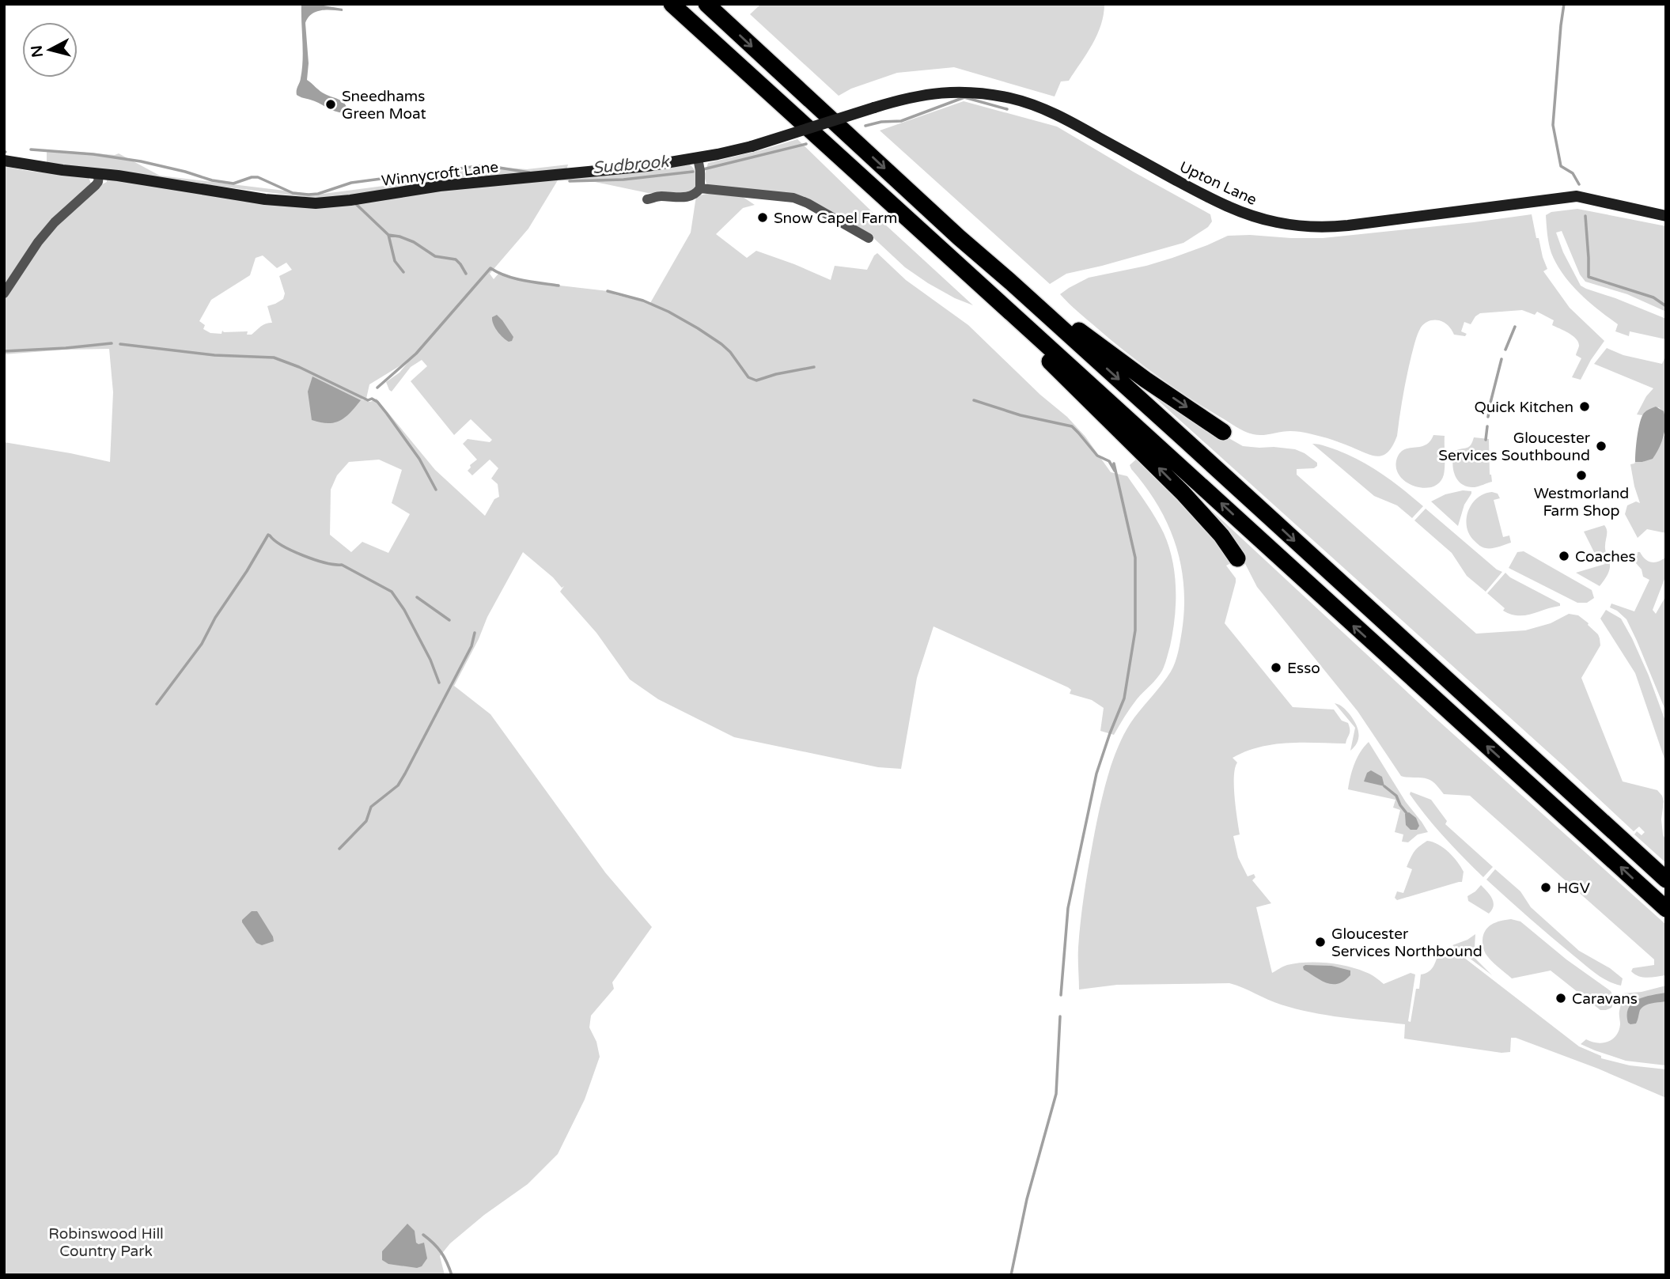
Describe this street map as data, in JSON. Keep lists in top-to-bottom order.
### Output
{
  "streets": {
    "street": ["Winnycroft Lane", "Upton Lane"]
  },
  "crossings": [
    ["Winnycroft Lane", "Upton Lane"]
  ],
  "water": ["Sudbrook"],
  "parks": ["Robinswood Hill Country Park"],
  "places": [
    "Sneedhams Green Moat",
    "Snow Capel Farm",
    "Quick Kitchen",
    "Gloucester Services Southbound",
    "Westmorland Farm Shop",
    "Coaches",
    "Esso",
    "HGV",
    "Gloucester Services Northbound",
    "Caravans"
  ],
  "north": "left"
}
